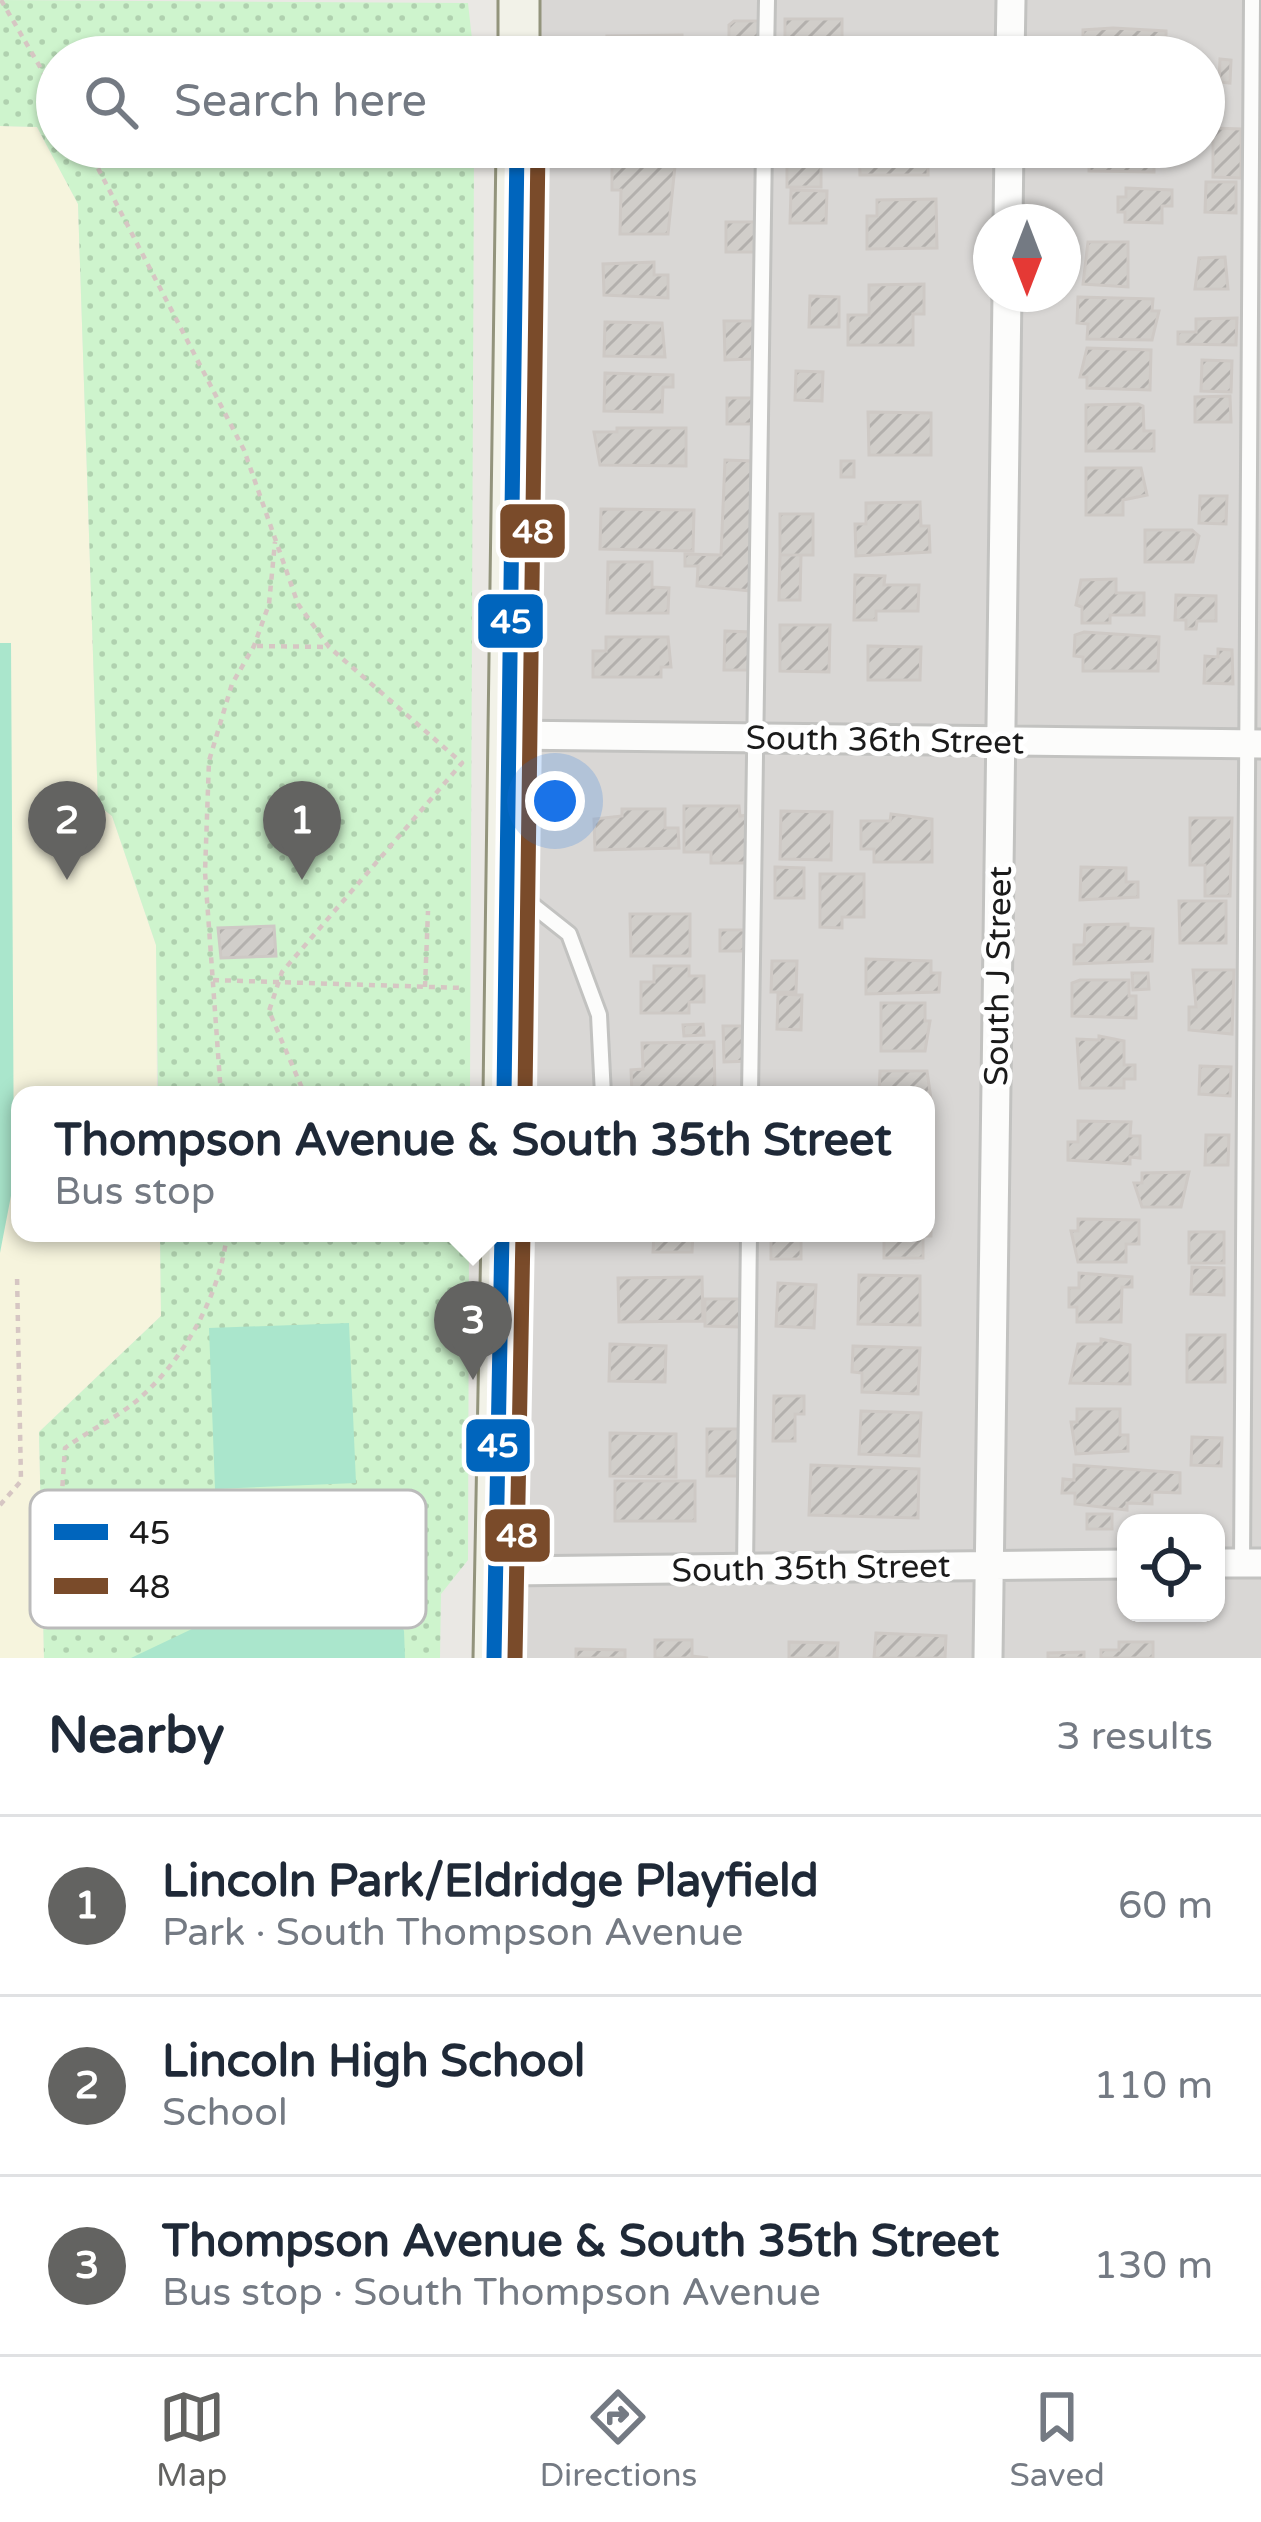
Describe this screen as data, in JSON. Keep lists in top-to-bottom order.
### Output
{
  "streets": {
    "street": ["South 36th Street", "South J Street", "South 35th Street"]
  },
  "crossings": [
    ["South 36th Street", "South J Street"],
    ["South J Street", "South 35th Street"]
  ],
  "lines": ["transit line 45", "transit line 48"],
  "legend": ["45", "48"],
  "north": "bottom",
  "page": {
    "search": "Search here",
    "pins": ["1", "2", "3"],
    "popup": ["Thompson Avenue & South 35th Street", "Bus stop"],
    "heading": ["Nearby", "3 results"],
    "list": [
      {
        "mark": "1",
        "name": "Lincoln Park/Eldridge Playfield",
        "note": "Park · South Thompson Avenue",
        "value": "60 m"
      },
      {
        "mark": "2",
        "name": "Lincoln High School",
        "note": "School",
        "value": "110 m"
      },
      {
        "mark": "3",
        "name": "Thompson Avenue & South 35th Street",
        "note": "Bus stop · South Thompson Avenue",
        "value": "130 m"
      }
    ],
    "nav": ["Map", "Directions", "Saved"]
  }
}
